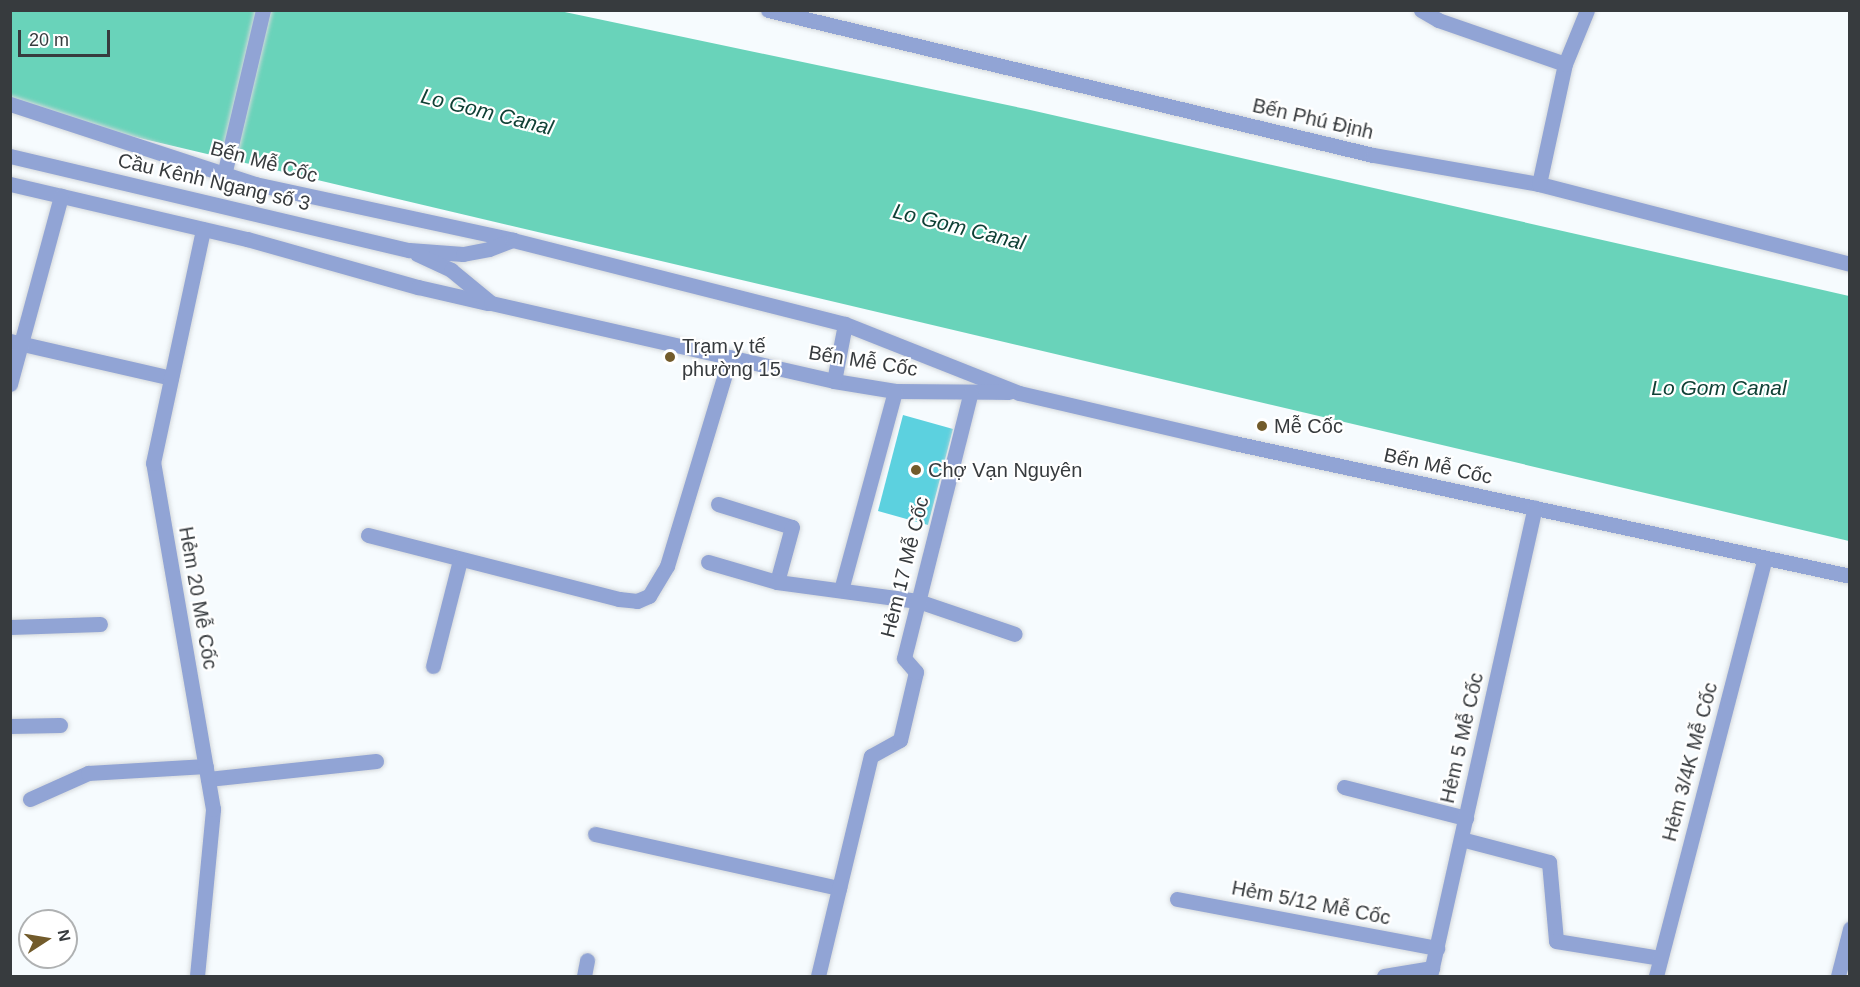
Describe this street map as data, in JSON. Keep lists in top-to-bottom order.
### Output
{
  "streets": {
    "street": [
      "Bến Phú Định",
      "Bến Mễ Cốc",
      "Cầu Kênh Ngang số 3",
      "Hẻm 17 Mễ Cốc",
      "Hẻm 20 Mễ Cốc",
      "Hẻm 5 Mễ Cốc",
      "Hẻm 3/4K Mễ Cốc",
      "Hẻm 5/12 Mễ Cốc"
    ]
  },
  "crossings": [
    ["Bến Mễ Cốc", "Cầu Kênh Ngang số 3"],
    ["Bến Mễ Cốc", "Hẻm 17 Mễ Cốc"],
    ["Bến Mễ Cốc", "Hẻm 20 Mễ Cốc"],
    ["Bến Mễ Cốc", "Hẻm 5 Mễ Cốc"],
    ["Bến Mễ Cốc", "Hẻm 3/4K Mễ Cốc"],
    ["Hẻm 5 Mễ Cốc", "Hẻm 5/12 Mễ Cốc"]
  ],
  "water": ["Lo Gom Canal"],
  "places": ["Trạm y tế phường 15", "Mễ Cốc", "Chợ Vạn Nguyên"],
  "scale_bar": "20 m",
  "north": "right"
}
